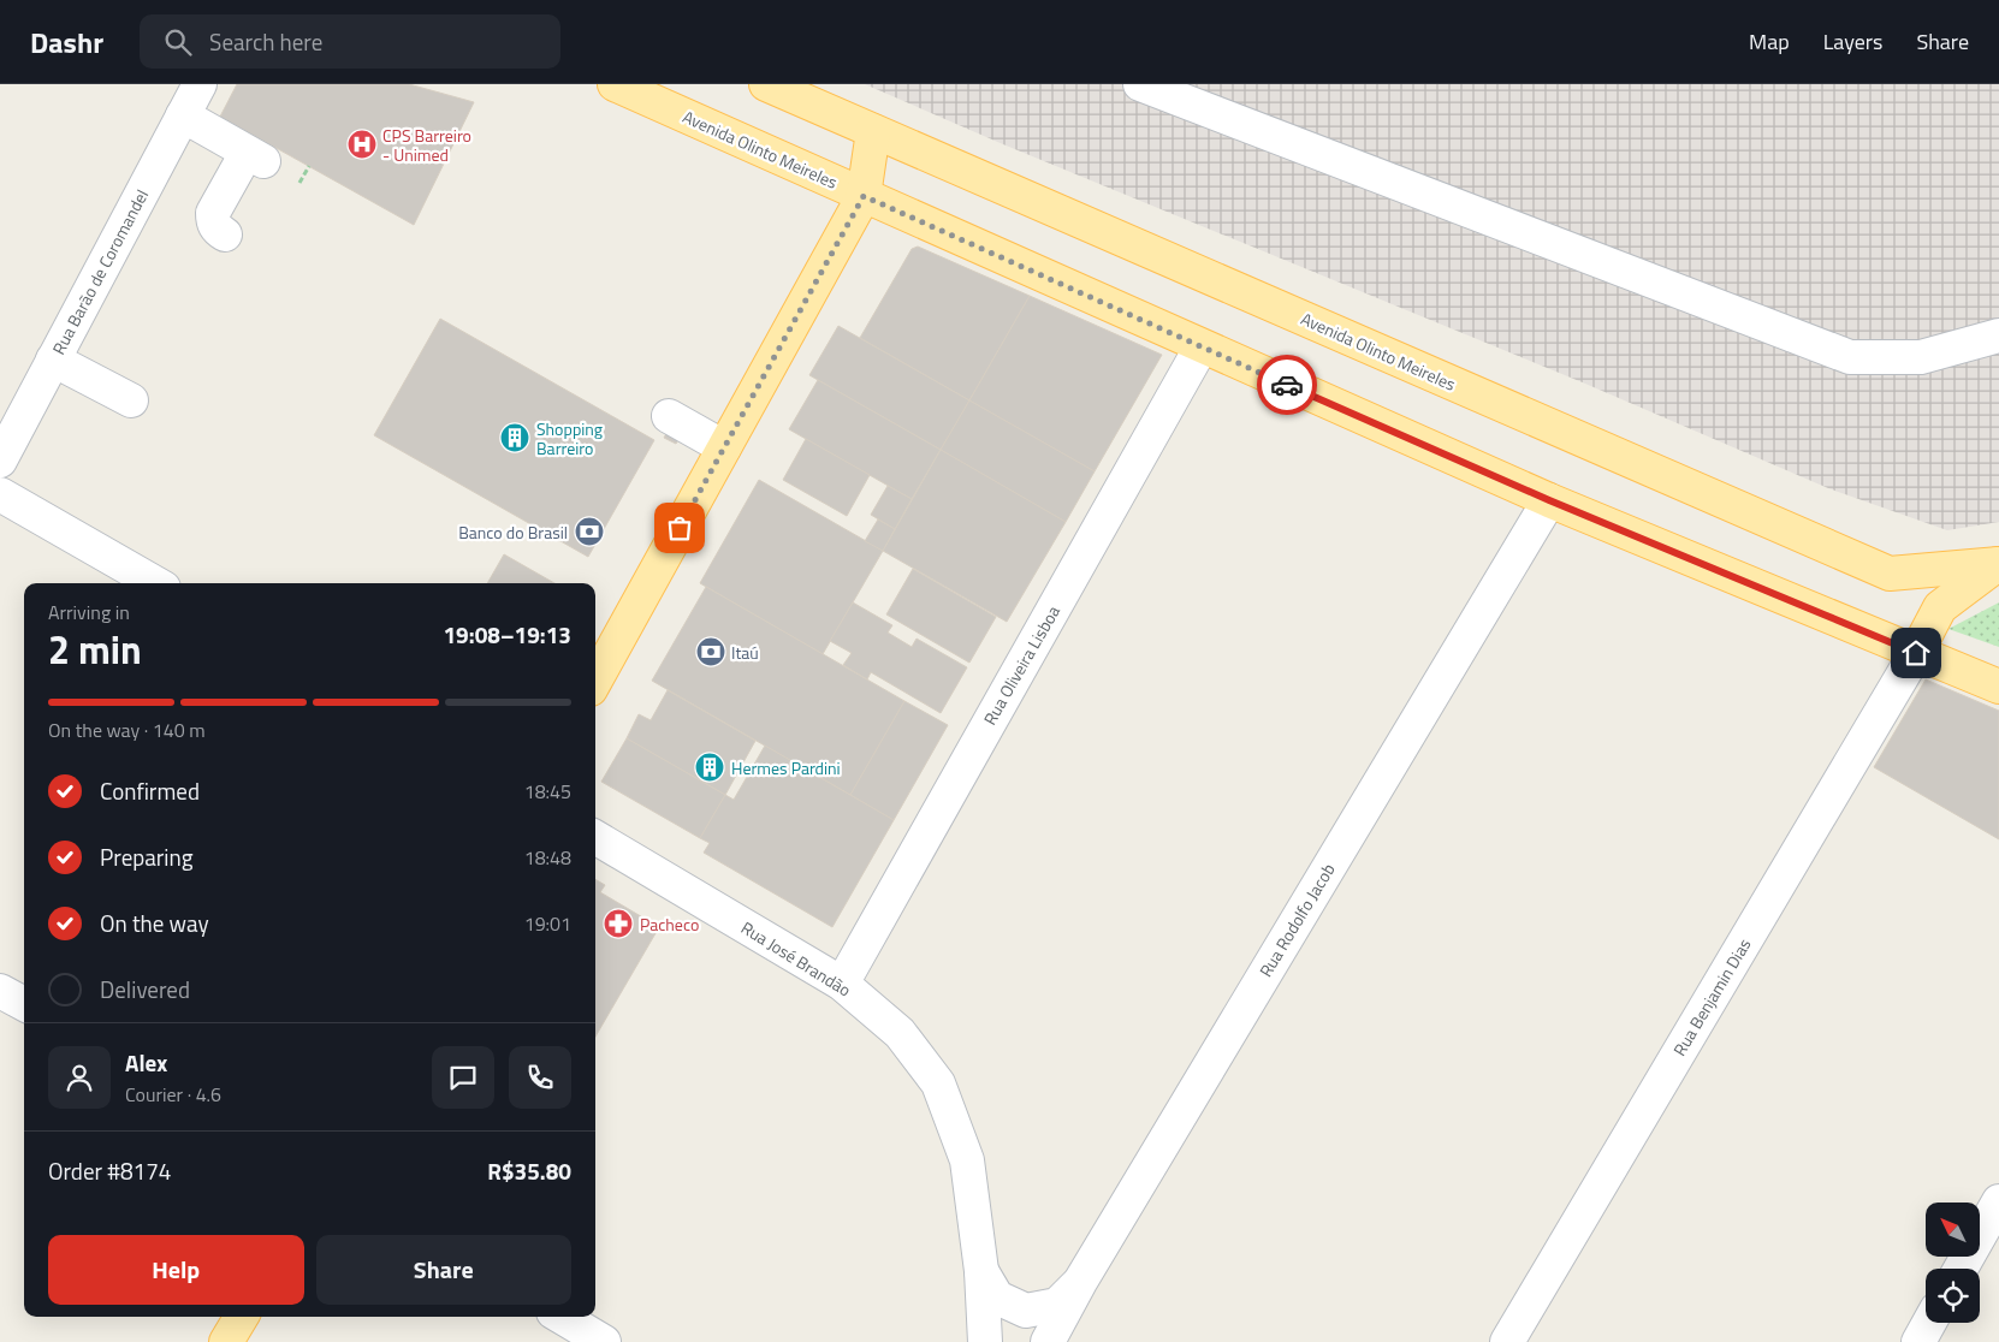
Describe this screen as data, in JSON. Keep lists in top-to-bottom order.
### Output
{
  "streets": {
    "main road": ["Avenida Olinto Meireles"],
    "street": [
      "Rua Barão de Coromandel",
      "Rua Oliveira Lisboa",
      "Rua Rodolfo Jacob",
      "Rua José Brandão",
      "Rua Benjamin Dias"
    ]
  },
  "crossings": [
    ["Avenida Olinto Meireles", "Rua Oliveira Lisboa"],
    ["Avenida Olinto Meireles", "Rua Rodolfo Jacob"],
    ["Avenida Olinto Meireles", "Rua Benjamin Dias"],
    ["Rua Oliveira Lisboa", "Rua José Brandão"]
  ],
  "places": {
    "hospital": ["CPS Barreiro - Unimed"],
    "building": ["Shopping Barreiro", "Hermes Pardini"],
    "bank": ["Banco do Brasil", "Itaú"],
    "pharmacy": ["Pacheco"]
  },
  "north": "top left",
  "page": {
    "header": "Dashr",
    "search": "Search here",
    "nav": ["Map", "Layers", "Share"],
    "heading": ["2 min", "Arriving in", "19:08–19:13"],
    "panel": [
      "Alex",
      "Courier · 4.6",
      "Order #8174",
      "R$35.80"
    ],
    "bar": "On the way · 140 m",
    "list": [
      ["Confirmed", "18:45"],
      ["Preparing", "18:48"],
      ["On the way", "19:01"],
      "Delivered"
    ],
    "buttons": ["Help", "Share"]
  }
}
